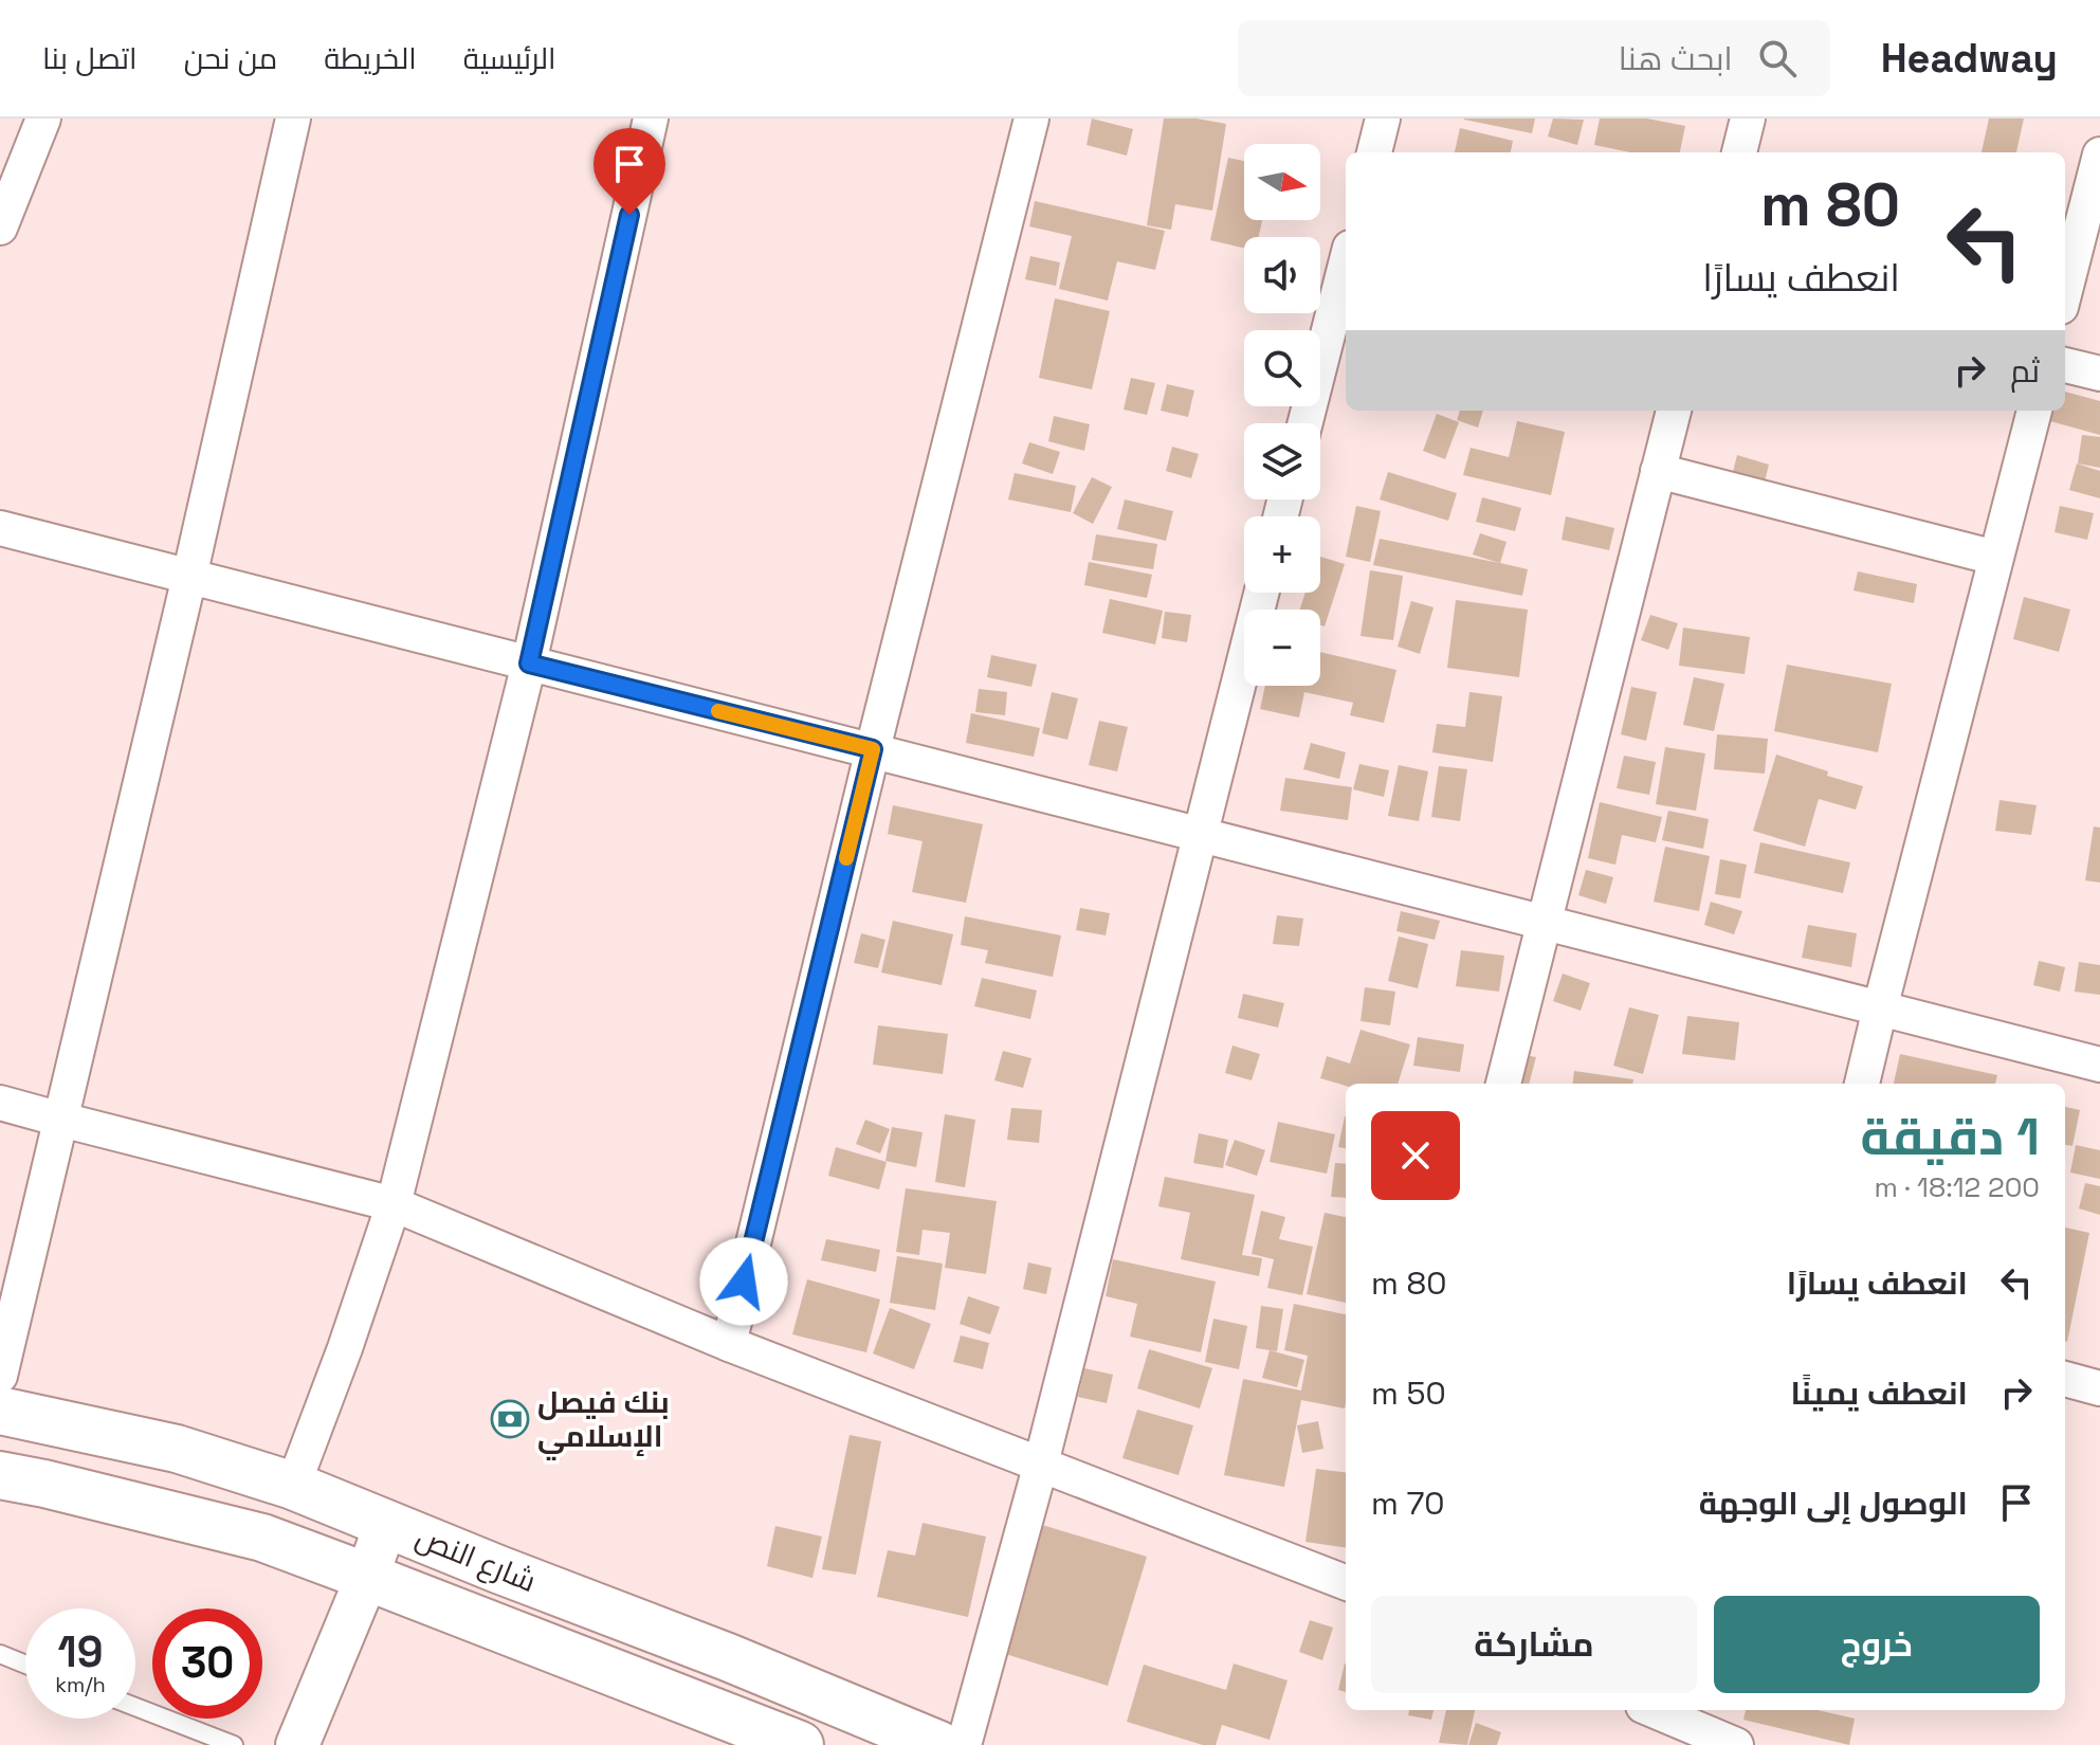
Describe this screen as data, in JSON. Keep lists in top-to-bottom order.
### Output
{
  "streets": {
    "main road": ["شارع النص"]
  },
  "places": {
    "bank": ["بنك فيصل الإسلامي"]
  },
  "north": "right",
  "page": {
    "header": "Headway",
    "search": "ابحث هنا",
    "nav": [
      "الرئيسية",
      "الخريطة",
      "من نحن",
      "اتصل بنا"
    ],
    "map_buttons": ["+", "−"],
    "turn": ["80 m", "انعطف يسارًا"],
    "then": "ثم",
    "heading": ["1 دقيقة", "200 m · 18:12"],
    "list": [
      {
        "name": "انعطف يسارًا",
        "value": "80 m"
      },
      {
        "name": "انعطف يمينًا",
        "value": "50 m"
      },
      {
        "name": "الوصول إلى الوجهة",
        "value": "70 m"
      }
    ],
    "buttons": ["خروج", "مشاركة"],
    "speed": "19 km/h",
    "limit": "30"
  }
}
